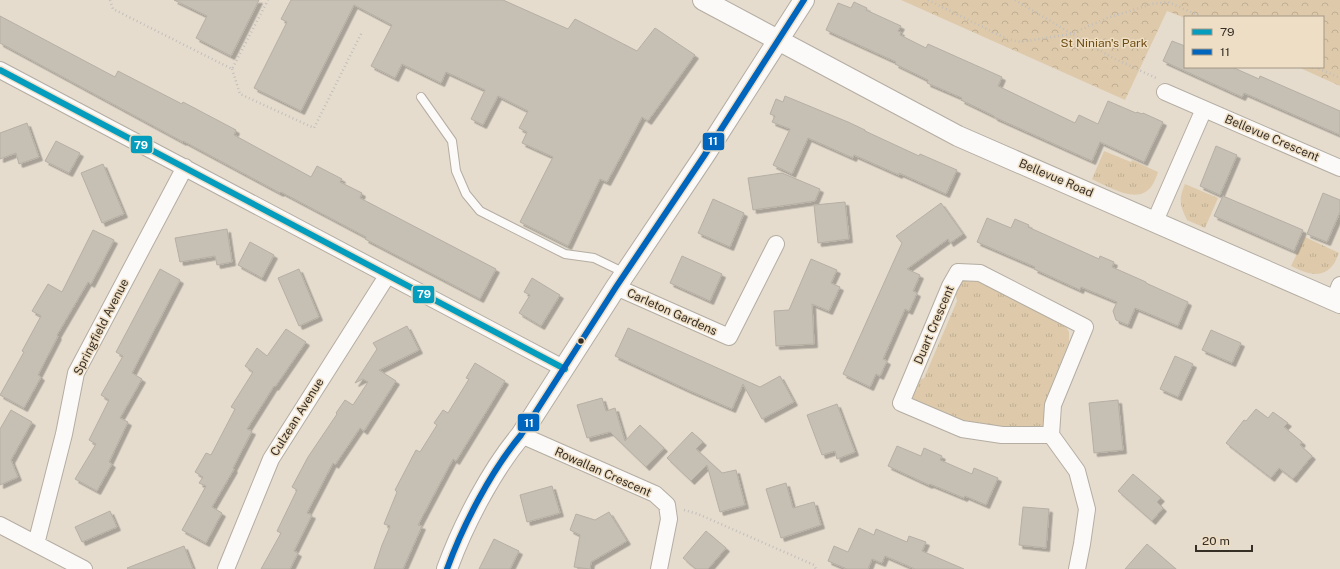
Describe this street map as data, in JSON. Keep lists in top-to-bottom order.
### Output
{
  "streets": {
    "street": [
      "Bellevue Crescent",
      "Bellevue Road",
      "Carleton Gardens",
      "Duart Crescent",
      "Springfield Avenue",
      "Culzean Avenue",
      "Rowallan Crescent"
    ]
  },
  "parks": ["St Ninian's Park"],
  "lines": ["transit line 11", "transit line 79"],
  "legend": ["79", "11"],
  "scale_bar": "20 m"
}
